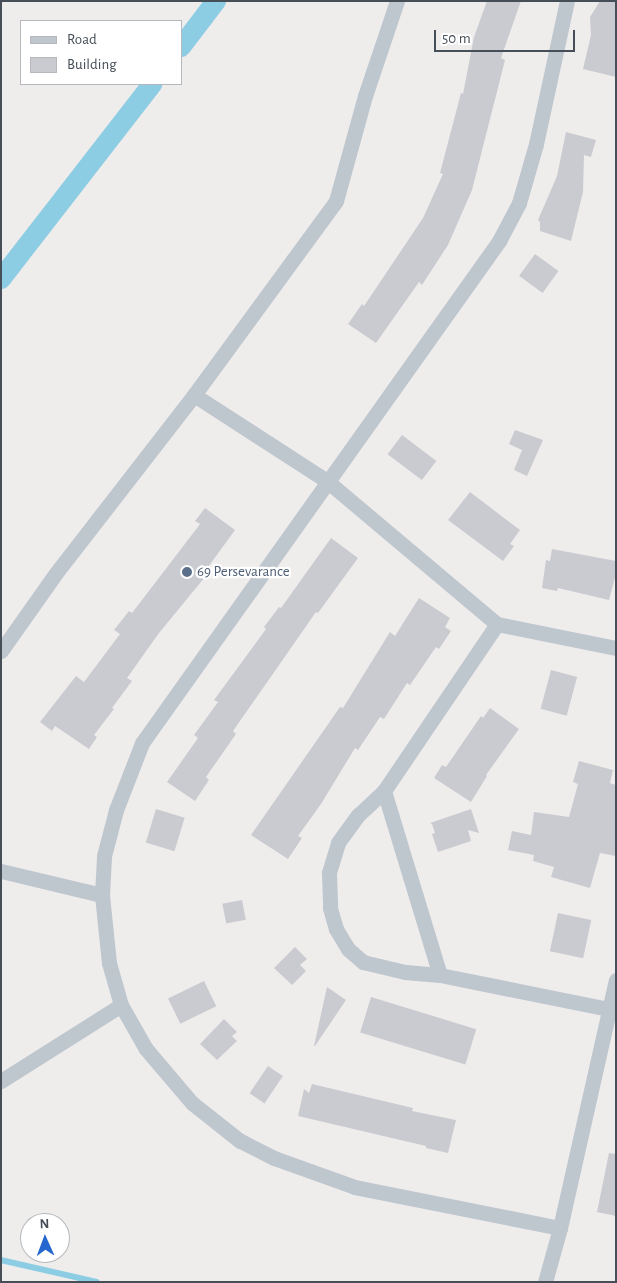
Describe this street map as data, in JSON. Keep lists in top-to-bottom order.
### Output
{
  "places": ["69 Persevarance"],
  "legend": ["Road", "Building"],
  "scale_bar": "50 m",
  "north": "top"
}
